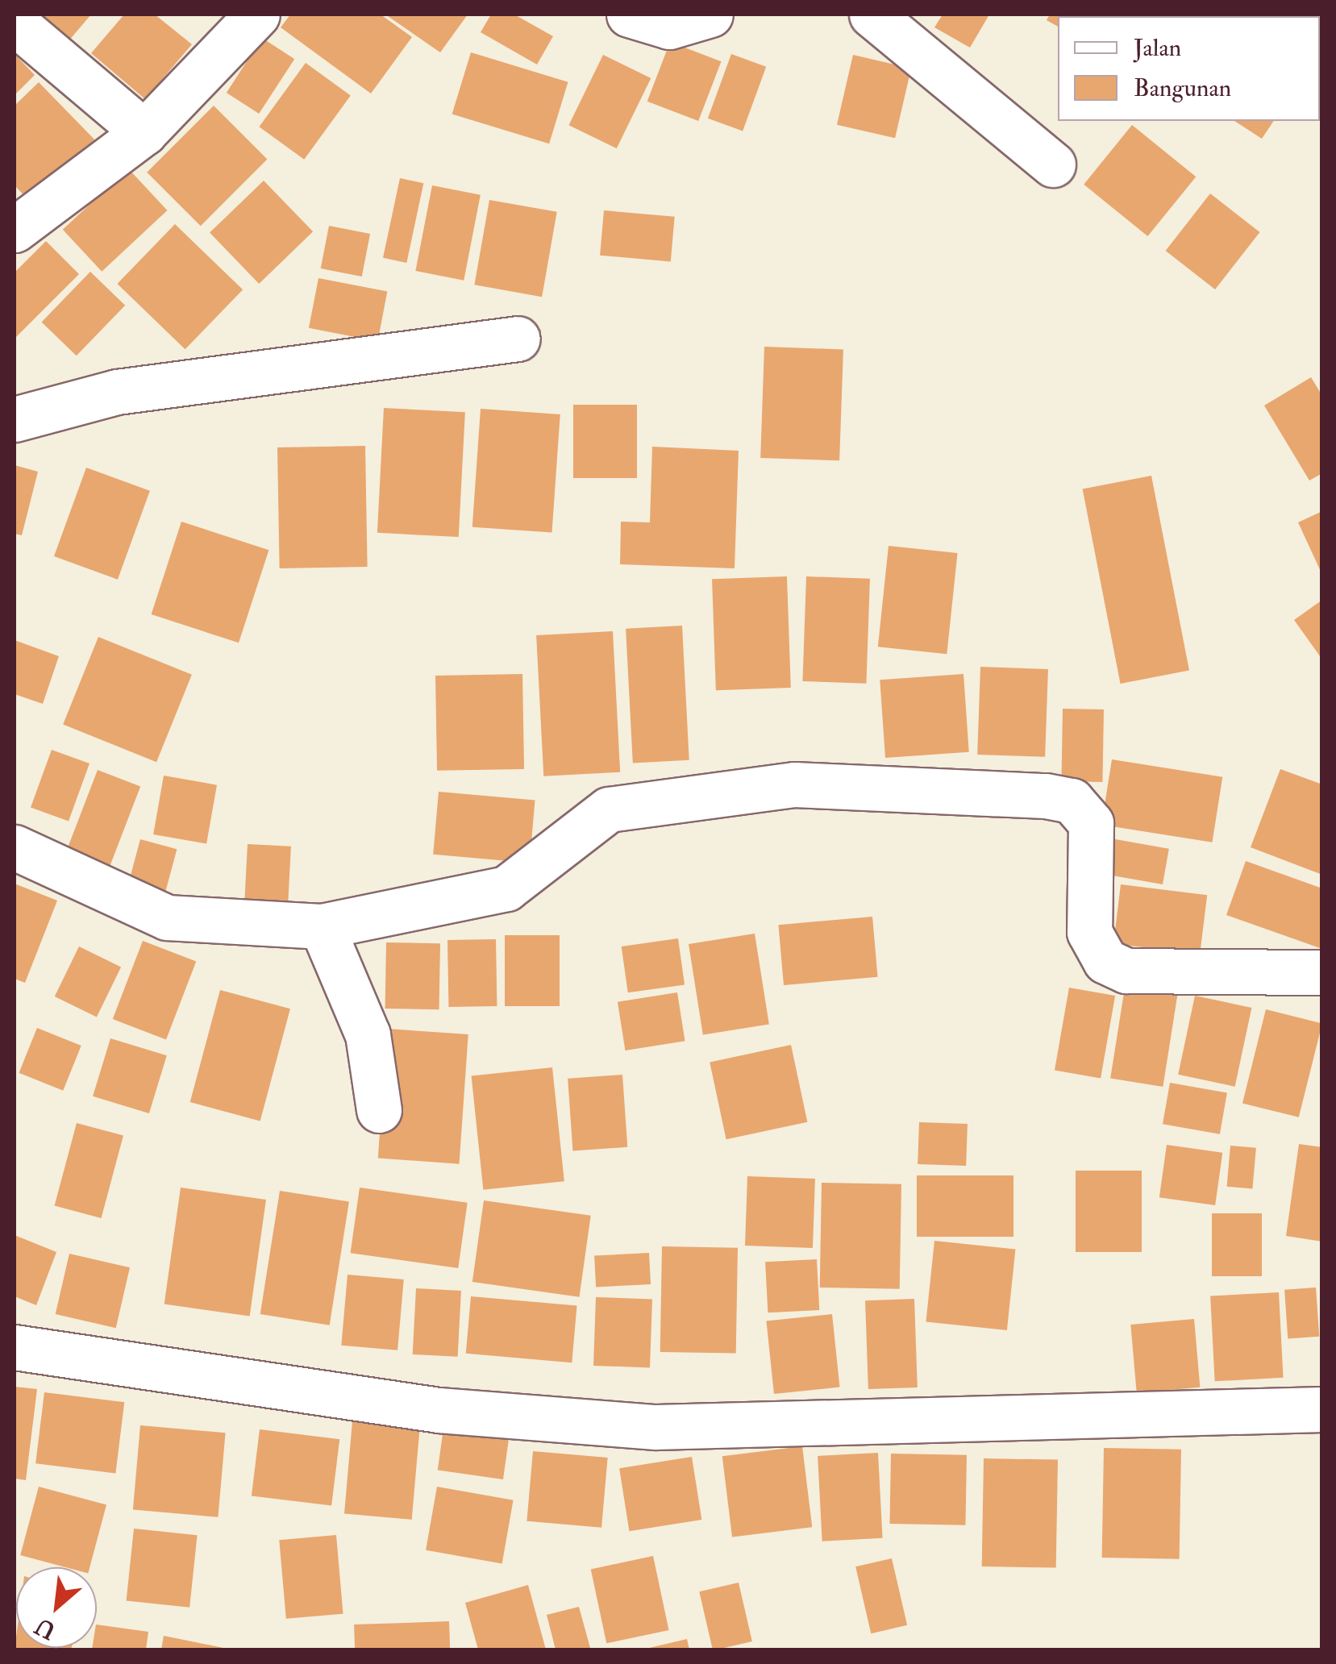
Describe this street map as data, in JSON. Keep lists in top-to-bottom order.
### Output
{
  "legend": ["Jalan", "Bangunan"],
  "north": "bottom left"
}
